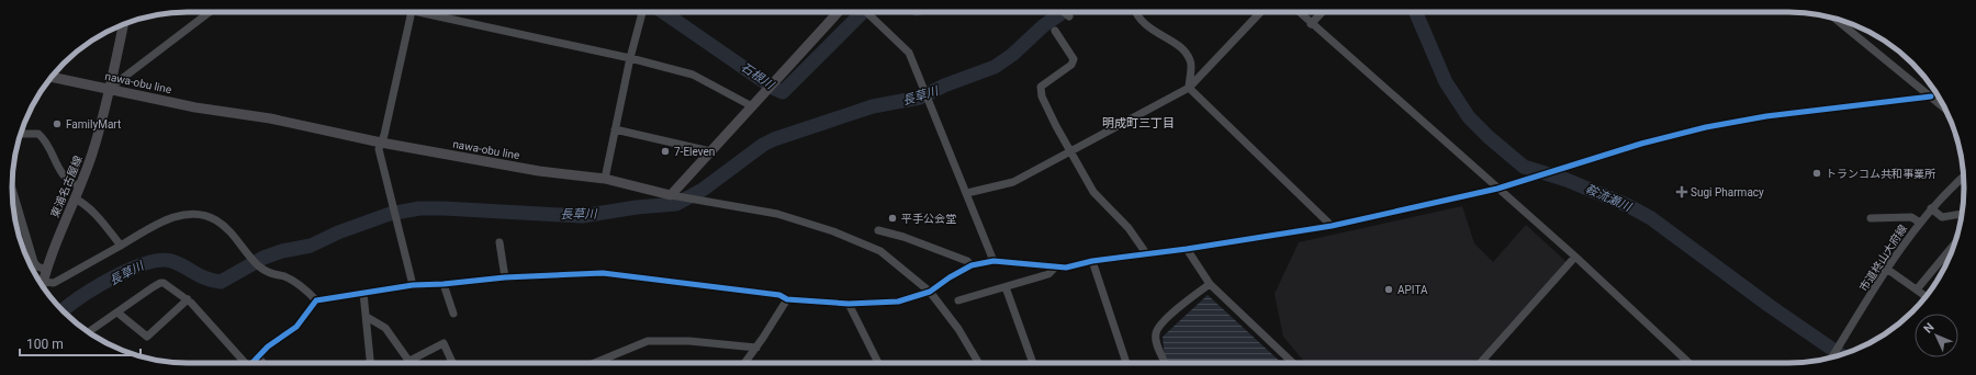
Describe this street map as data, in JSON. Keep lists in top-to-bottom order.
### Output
{
  "streets": {
    "main road": ["nawa-obu line", "東浦名古屋線"],
    "street": ["市道柊山大府線"]
  },
  "crossings": [
    ["nawa-obu line", "東浦名古屋線"]
  ],
  "districts": ["明成町三丁目"],
  "water": ["石根川", "長草川", "鞍流瀬川"],
  "places": {
    "other": [
      "FamilyMart",
      "7-Eleven",
      "トランコム共和事業所",
      "平手公会堂",
      "APITA"
    ],
    "health": ["Sugi Pharmacy"]
  },
  "scale_bar": "100 m",
  "north": "top left"
}
